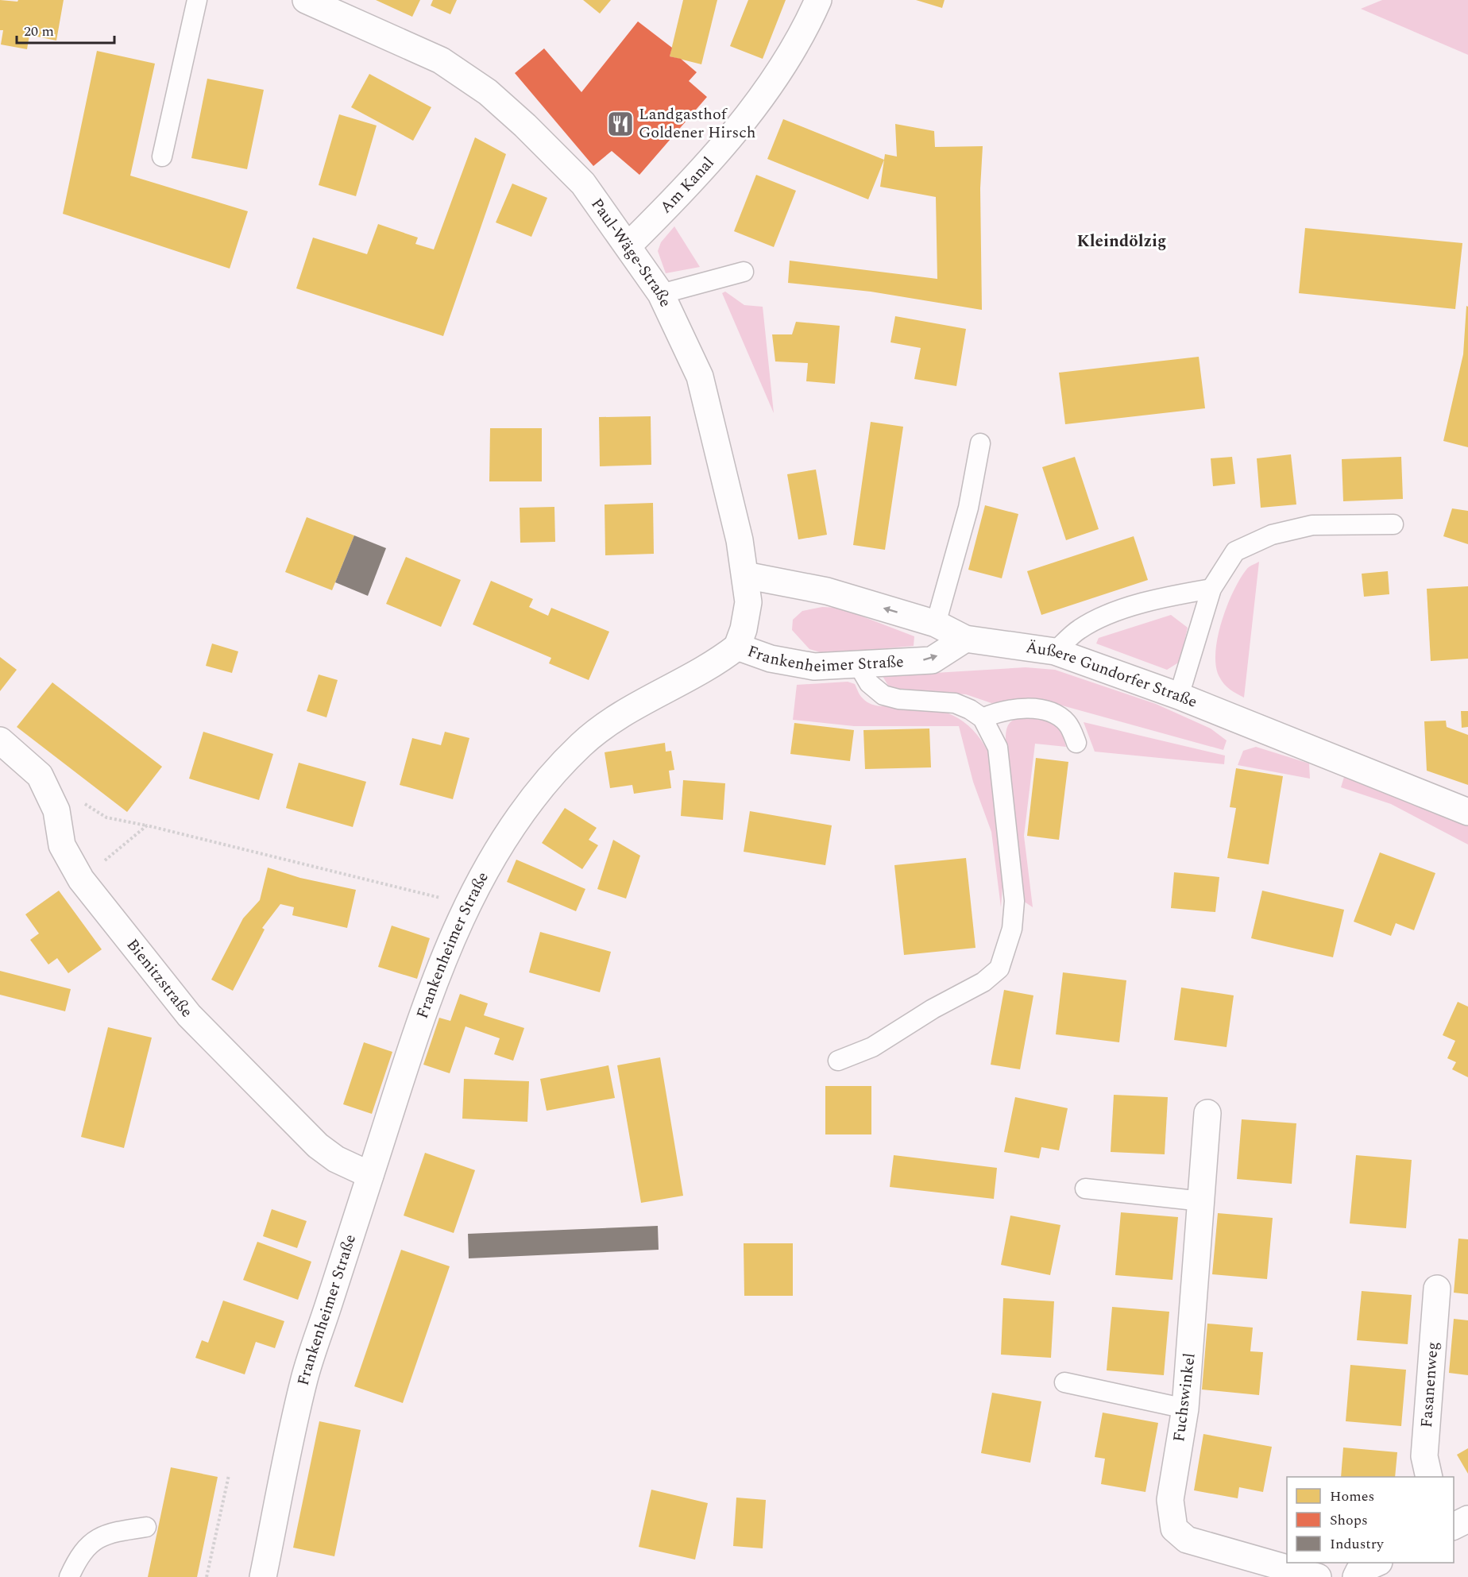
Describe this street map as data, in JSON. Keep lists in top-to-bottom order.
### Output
{
  "streets": {
    "street": [
      "Am Kanal",
      "Paul-Wäge-Straße",
      "Frankenheimer Straße",
      "Äußere Gundorfer Straße",
      "Bienitzstraße",
      "Fasanenweg",
      "Fuchswinkel"
    ]
  },
  "crossings": [
    ["Am Kanal", "Paul-Wäge-Straße"],
    ["Paul-Wäge-Straße", "Frankenheimer Straße"],
    ["Paul-Wäge-Straße", "Äußere Gundorfer Straße"],
    ["Frankenheimer Straße", "Äußere Gundorfer Straße"],
    ["Frankenheimer Straße", "Bienitzstraße"]
  ],
  "districts": ["Kleindölzig"],
  "places": {
    "restaurant": ["Landgasthof Goldener Hirsch"]
  },
  "legend": ["Homes", "Shops", "Industry"],
  "scale_bar": "20 m"
}
